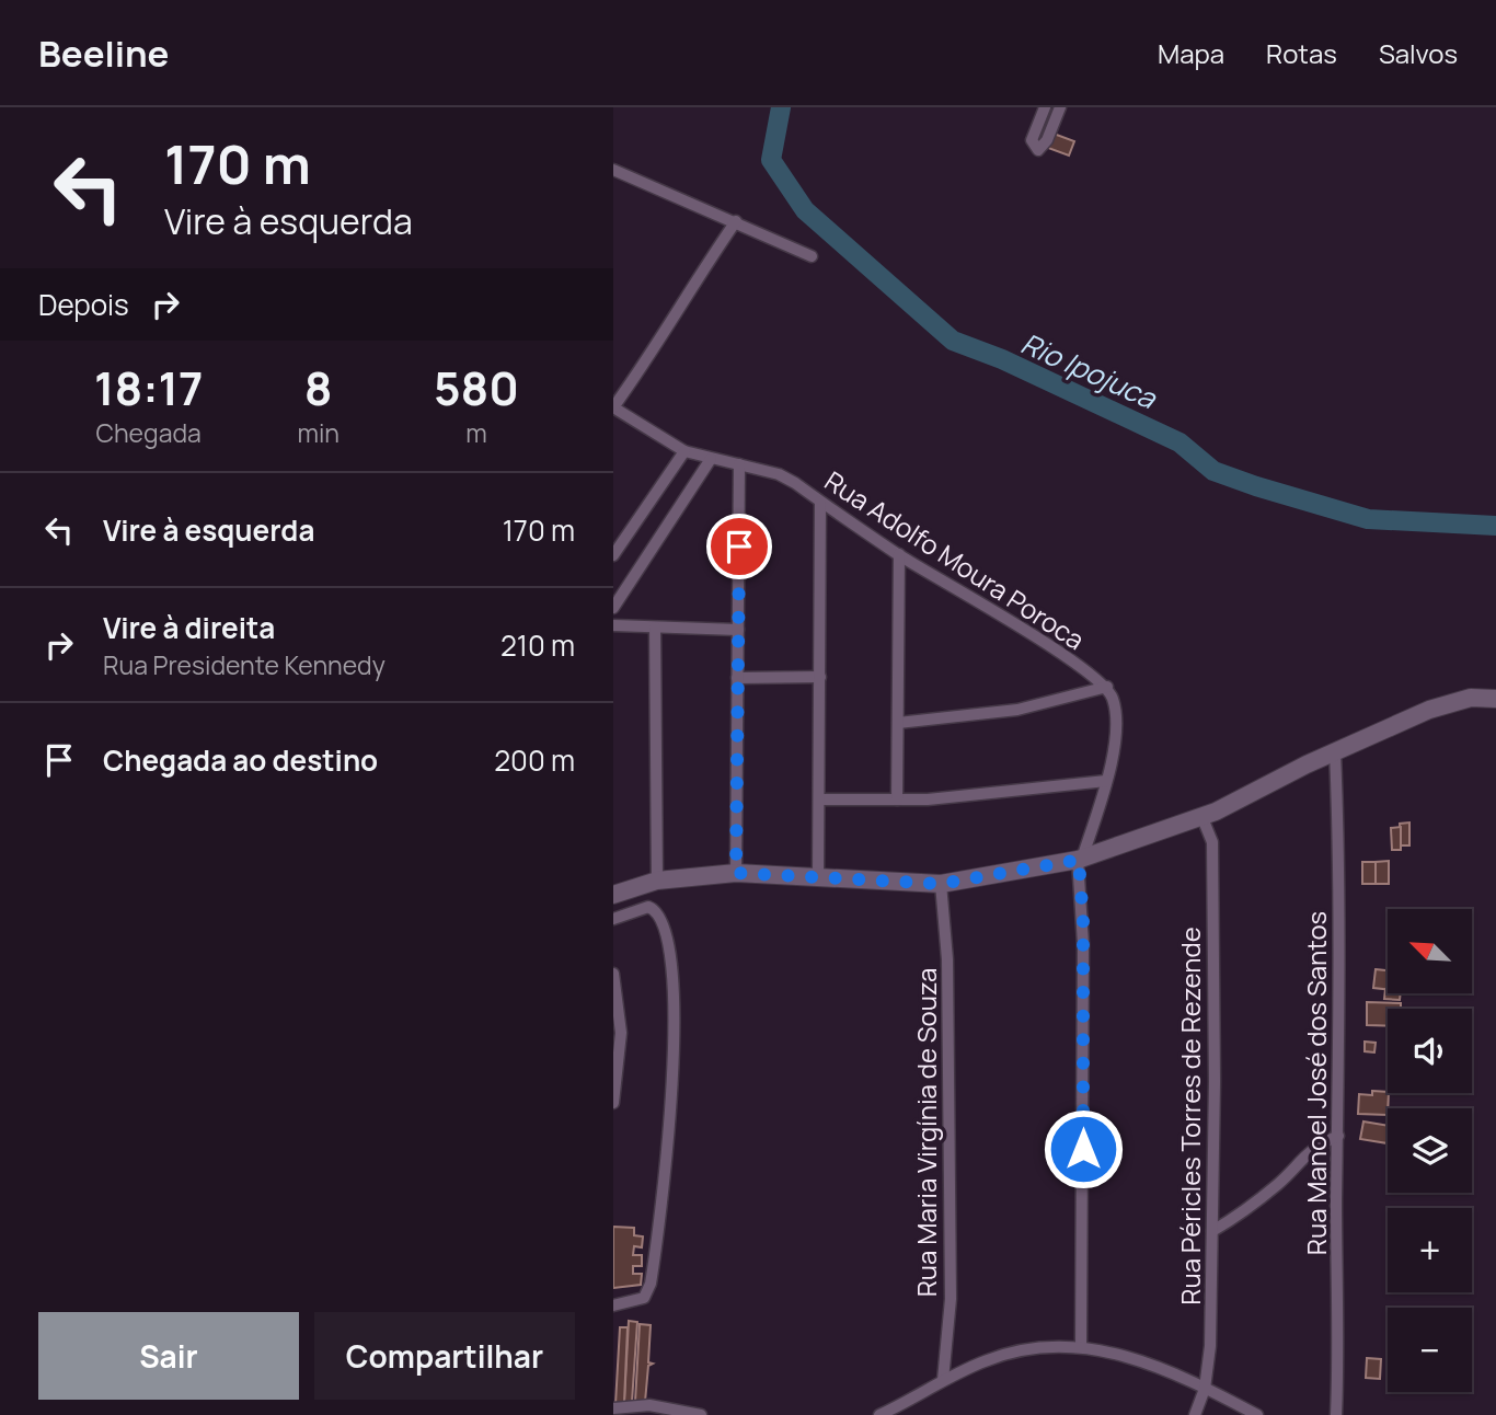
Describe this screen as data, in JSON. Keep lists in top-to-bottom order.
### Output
{
  "streets": {
    "street": [
      "Rua Adolfo Moura Poroca",
      "Rua Manoel José dos Santos",
      "Rua Péricles Torres de Rezende",
      "Rua Maria Virgínia de Souza"
    ]
  },
  "water": ["Rio Ipojuca"],
  "north": "top left",
  "page": {
    "header": "Beeline",
    "nav": ["Mapa", "Rotas", "Salvos"],
    "turn": ["170 m", "Vire à esquerda"],
    "then": "Depois",
    "eta": [
      "18:17",
      "Chegada",
      "8",
      "min",
      "580",
      "m"
    ],
    "list": [
      {
        "name": "Vire à esquerda",
        "value": "170 m"
      },
      {
        "name": "Vire à direita",
        "note": "Rua Presidente Kennedy",
        "value": "210 m"
      },
      {
        "name": "Chegada ao destino",
        "value": "200 m"
      }
    ],
    "map_buttons": ["+", "−"],
    "buttons": ["Sair", "Compartilhar"]
  }
}
